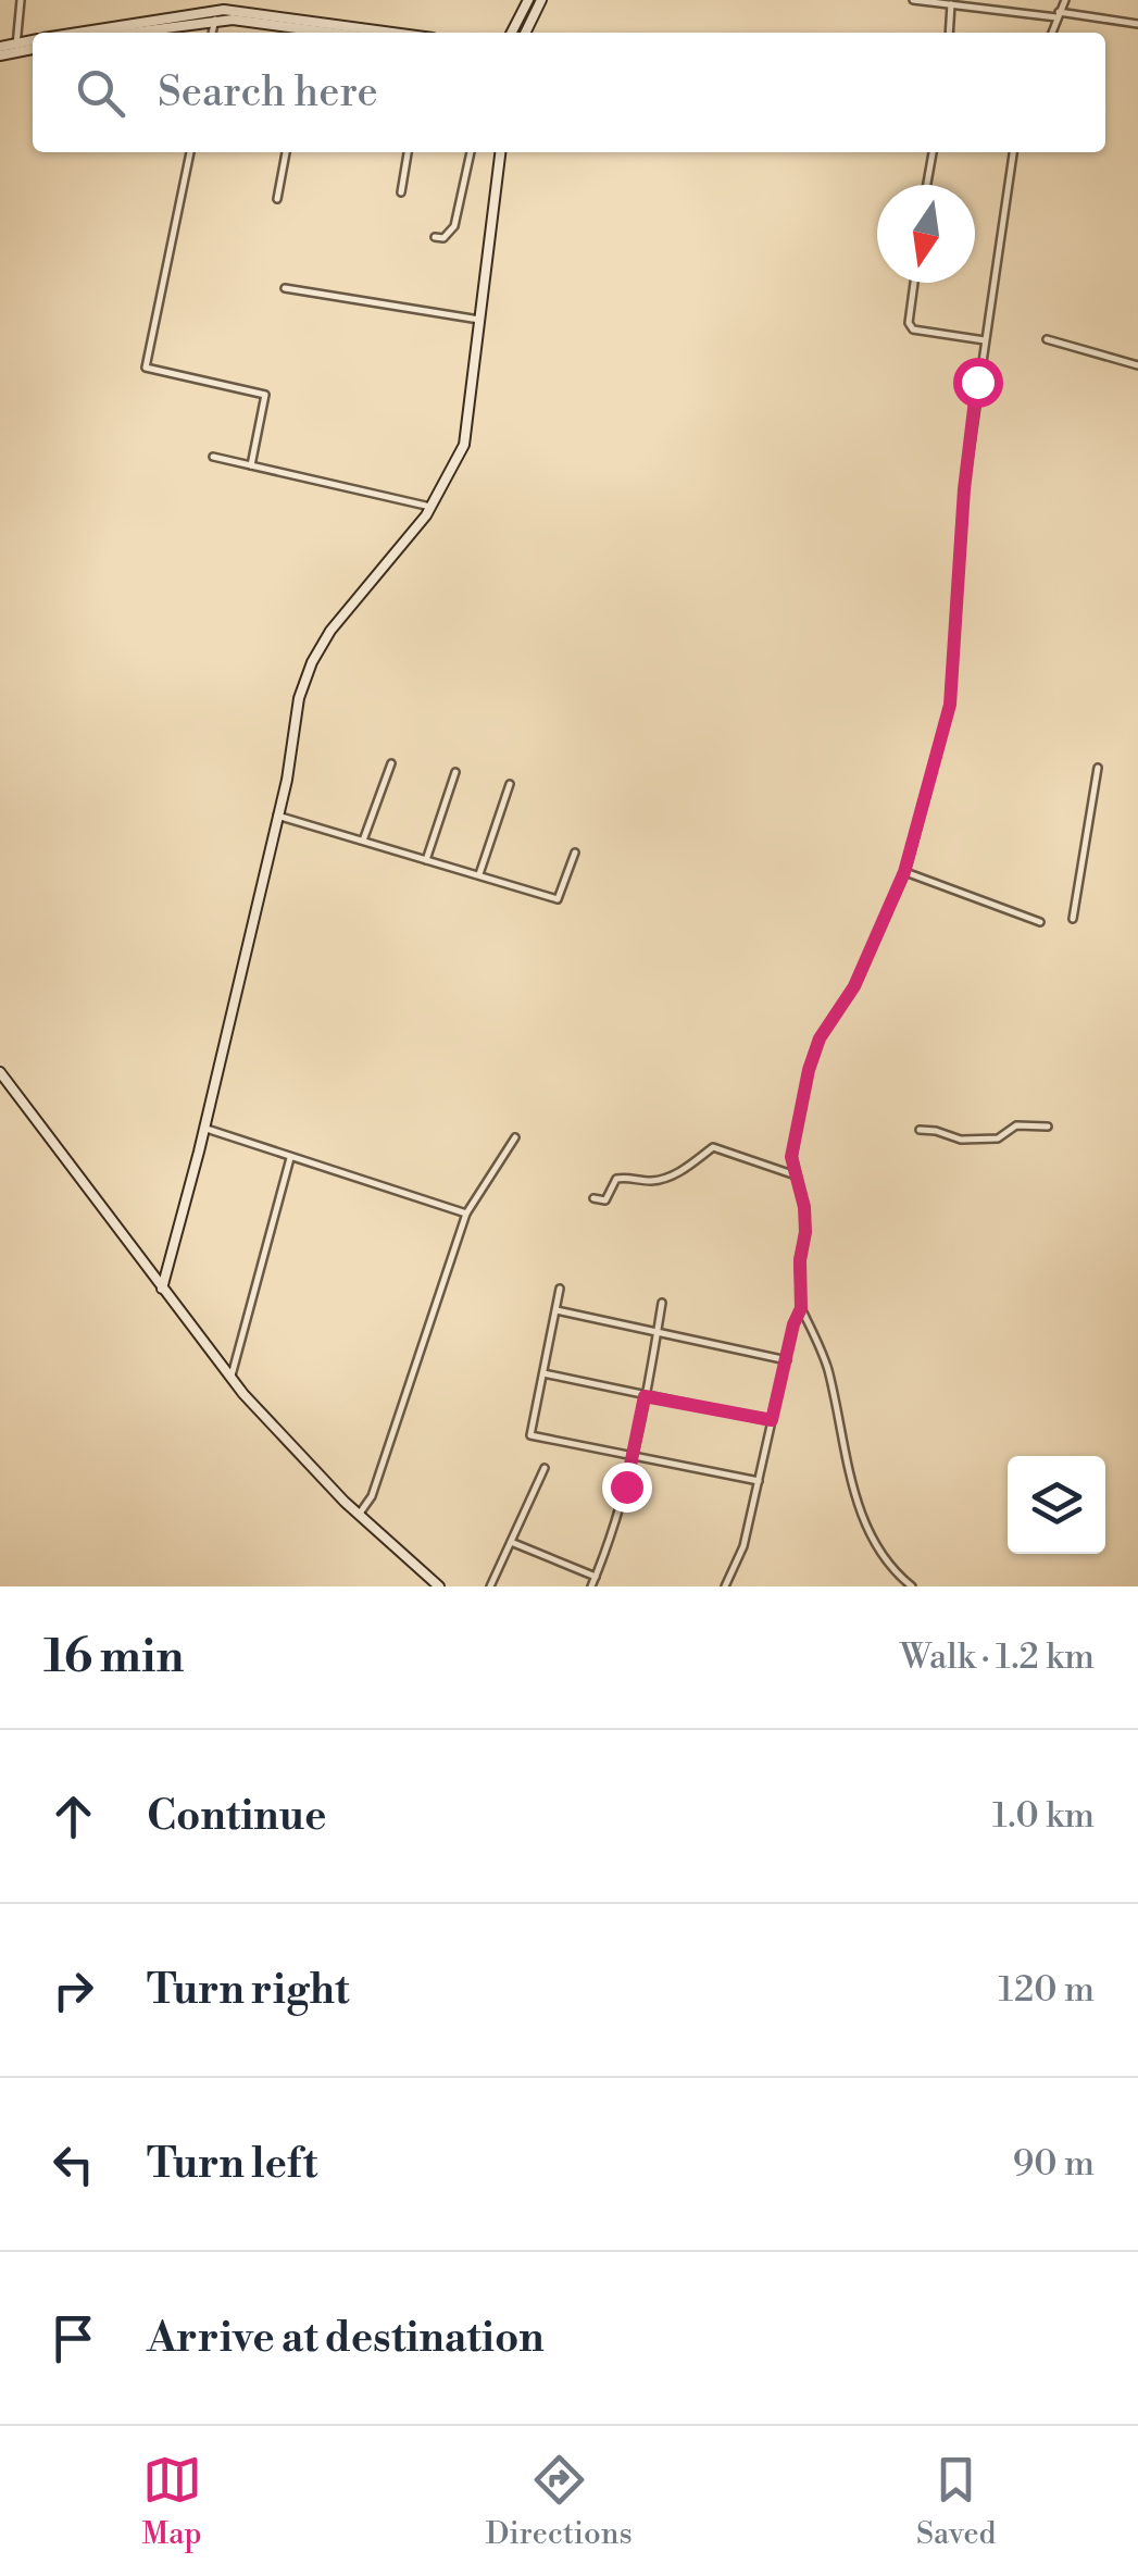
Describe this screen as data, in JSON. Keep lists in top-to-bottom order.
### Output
{
  "north": "bottom",
  "page": {
    "search": "Search here",
    "heading": ["16 min", "Walk · 1.2 km"],
    "list": [
      ["Continue", "1.0 km"],
      ["Turn right", "120 m"],
      ["Turn left", "90 m"],
      "Arrive at destination"
    ],
    "nav": ["Map", "Directions", "Saved"]
  }
}
